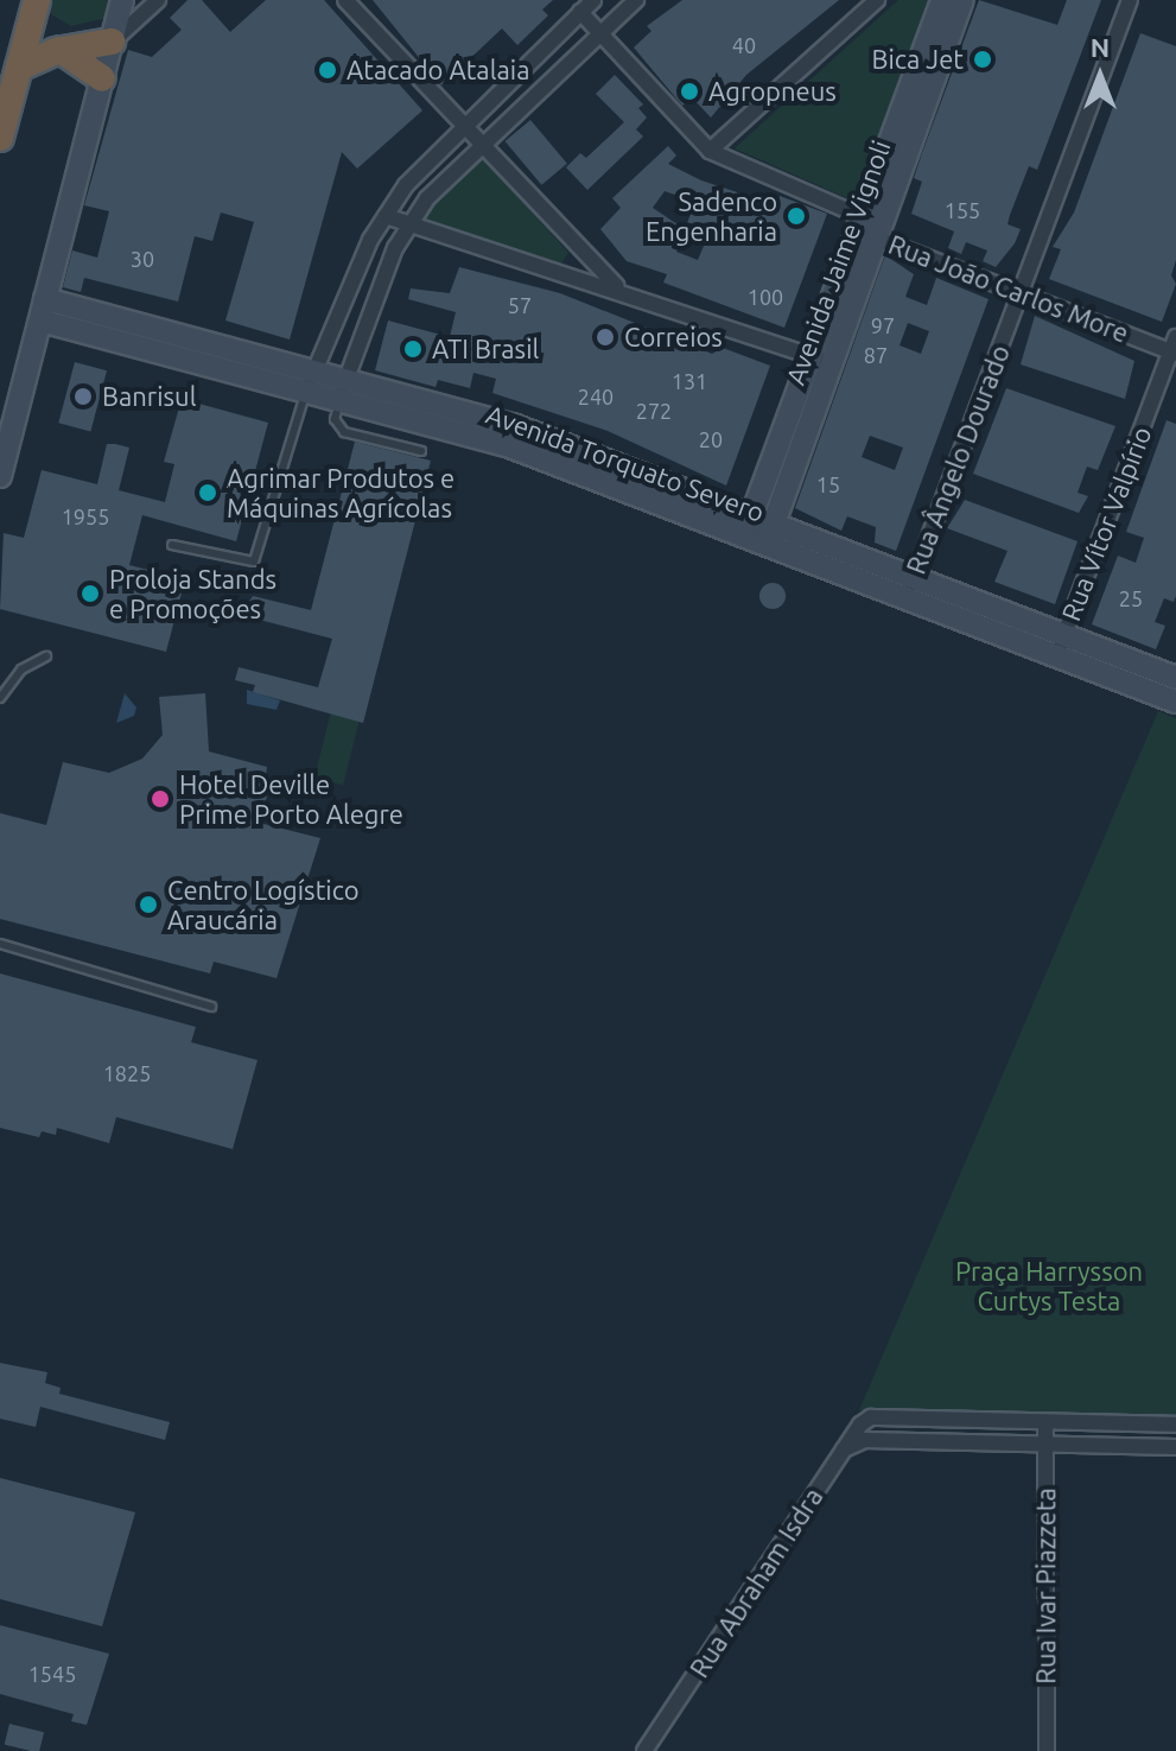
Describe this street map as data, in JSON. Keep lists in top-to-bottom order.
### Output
{
  "streets": {
    "street": [
      "Avenida Jaime Vignoli",
      "Rua João Carlos More",
      "Rua Ângelo Dourado",
      "Avenida Torquato Severo",
      "Rua Vítor Valpírio",
      "Rua Abraham Isdra",
      "Rua Ivar Piazzeta"
    ]
  },
  "crossings": [
    ["Avenida Jaime Vignoli", "Rua João Carlos More"],
    ["Avenida Jaime Vignoli", "Avenida Torquato Severo"],
    ["Rua João Carlos More", "Rua Ângelo Dourado"],
    ["Rua João Carlos More", "Rua Vítor Valpírio"],
    ["Rua Ângelo Dourado", "Avenida Torquato Severo"],
    ["Avenida Torquato Severo", "Rua Vítor Valpírio"],
    ["Rua Abraham Isdra", "Rua Ivar Piazzeta"]
  ],
  "parks": ["Praça Harrysson Curtys Testa"],
  "places": [
    "Bica Jet",
    "Atacado Atalaia",
    "Agropneus",
    "Sadenco Engenharia",
    "Correios",
    "ATI Brasil",
    "Banrisul",
    "Agrimar Produtos e Máquinas Agrícolas",
    "Proloja Stands e Promoções",
    "Hotel Deville Prime Porto Alegre",
    "Centro Logístico Araucária"
  ],
  "house_numbers": [
    "40",
    "155",
    "30",
    "100",
    "57",
    "97",
    "87",
    "131",
    "240",
    "272",
    "20",
    "15",
    "1955",
    "25",
    "1825",
    "1545"
  ],
  "north": "top"
}
